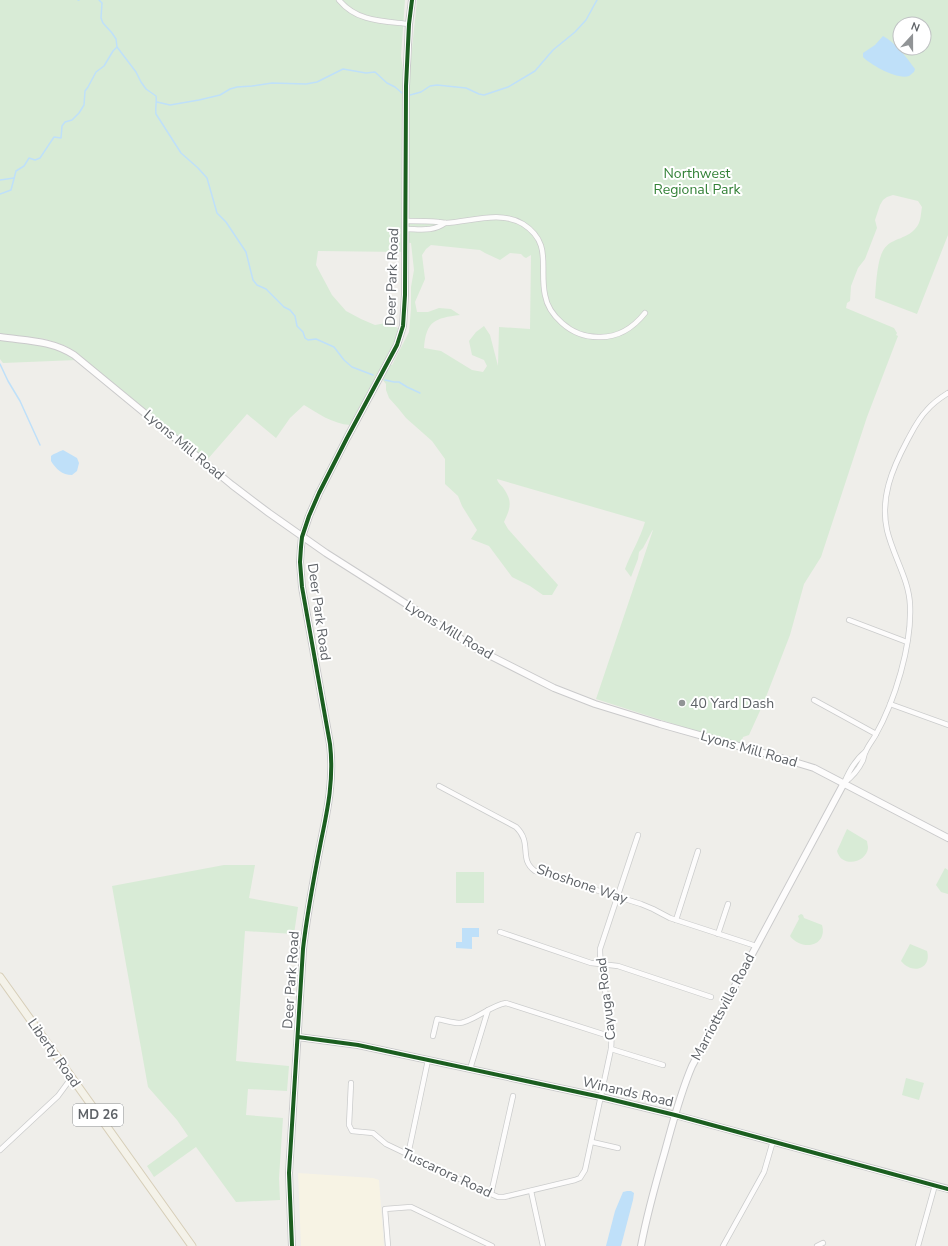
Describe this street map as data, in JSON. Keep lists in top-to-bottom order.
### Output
{
  "streets": {
    "main road": ["Liberty Road", "MD 26"],
    "street": [
      "Deer Park Road",
      "Lyons Mill Road",
      "Shoshone Way",
      "Cayuga Road",
      "Marriottsville Road",
      "Winands Road",
      "Tuscarora Road"
    ]
  },
  "crossings": [
    ["Deer Park Road", "Lyons Mill Road"],
    ["Deer Park Road", "Winands Road"],
    ["Lyons Mill Road", "Marriottsville Road"],
    ["Shoshone Way", "Cayuga Road"],
    ["Shoshone Way", "Marriottsville Road"],
    ["Cayuga Road", "Winands Road"],
    ["Cayuga Road", "Tuscarora Road"],
    ["Marriottsville Road", "Winands Road"],
    ["Winands Road", "Tuscarora Road"]
  ],
  "parks": ["Northwest Regional Park"],
  "places": ["40 Yard Dash"],
  "north": "top"
}
